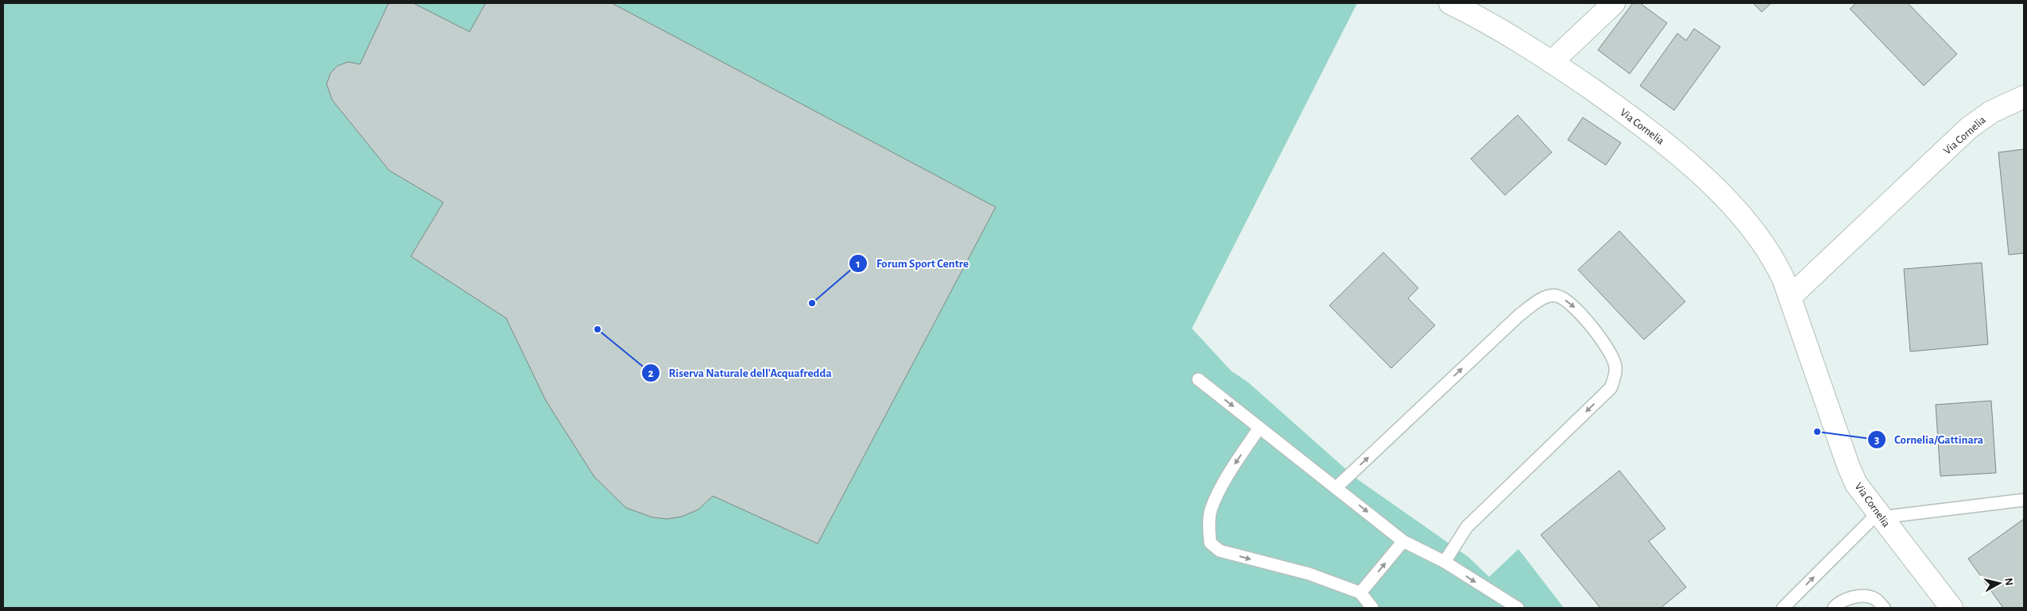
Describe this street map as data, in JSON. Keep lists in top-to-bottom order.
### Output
{
  "streets": {
    "street": ["Via Cornelia"]
  },
  "places": ["Forum Sport Centre", "Riserva Naturale dell'Acquafredda", "Cornelia/Gattinara"],
  "north": "right"
}
